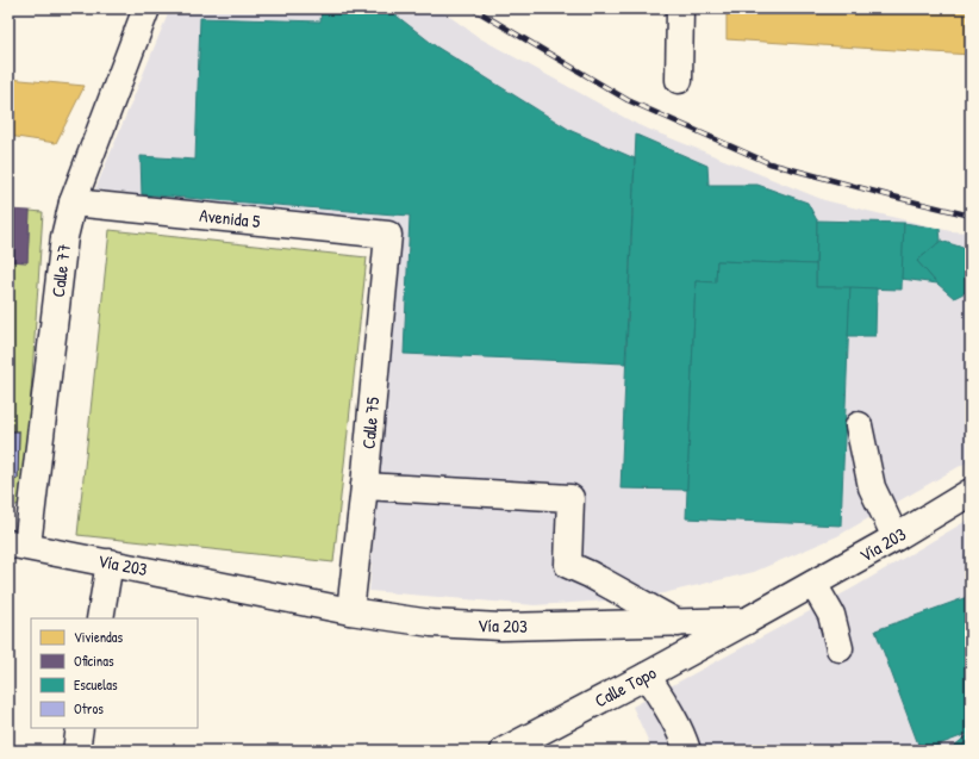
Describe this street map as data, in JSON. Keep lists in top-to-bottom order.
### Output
{
  "streets": {
    "street": [
      "Avenida 5",
      "Calle 77",
      "Calle 75",
      "Vía 203",
      "Calle Topo"
    ]
  },
  "crossings": [
    ["Avenida 5", "Calle 77"],
    ["Avenida 5", "Calle 75"],
    ["Calle 77", "Vía 203"],
    ["Calle 75", "Vía 203"],
    ["Vía 203", "Calle Topo"]
  ],
  "legend": [
    "Viviendas",
    "Oficinas",
    "Escuelas",
    "Otros"
  ]
}
